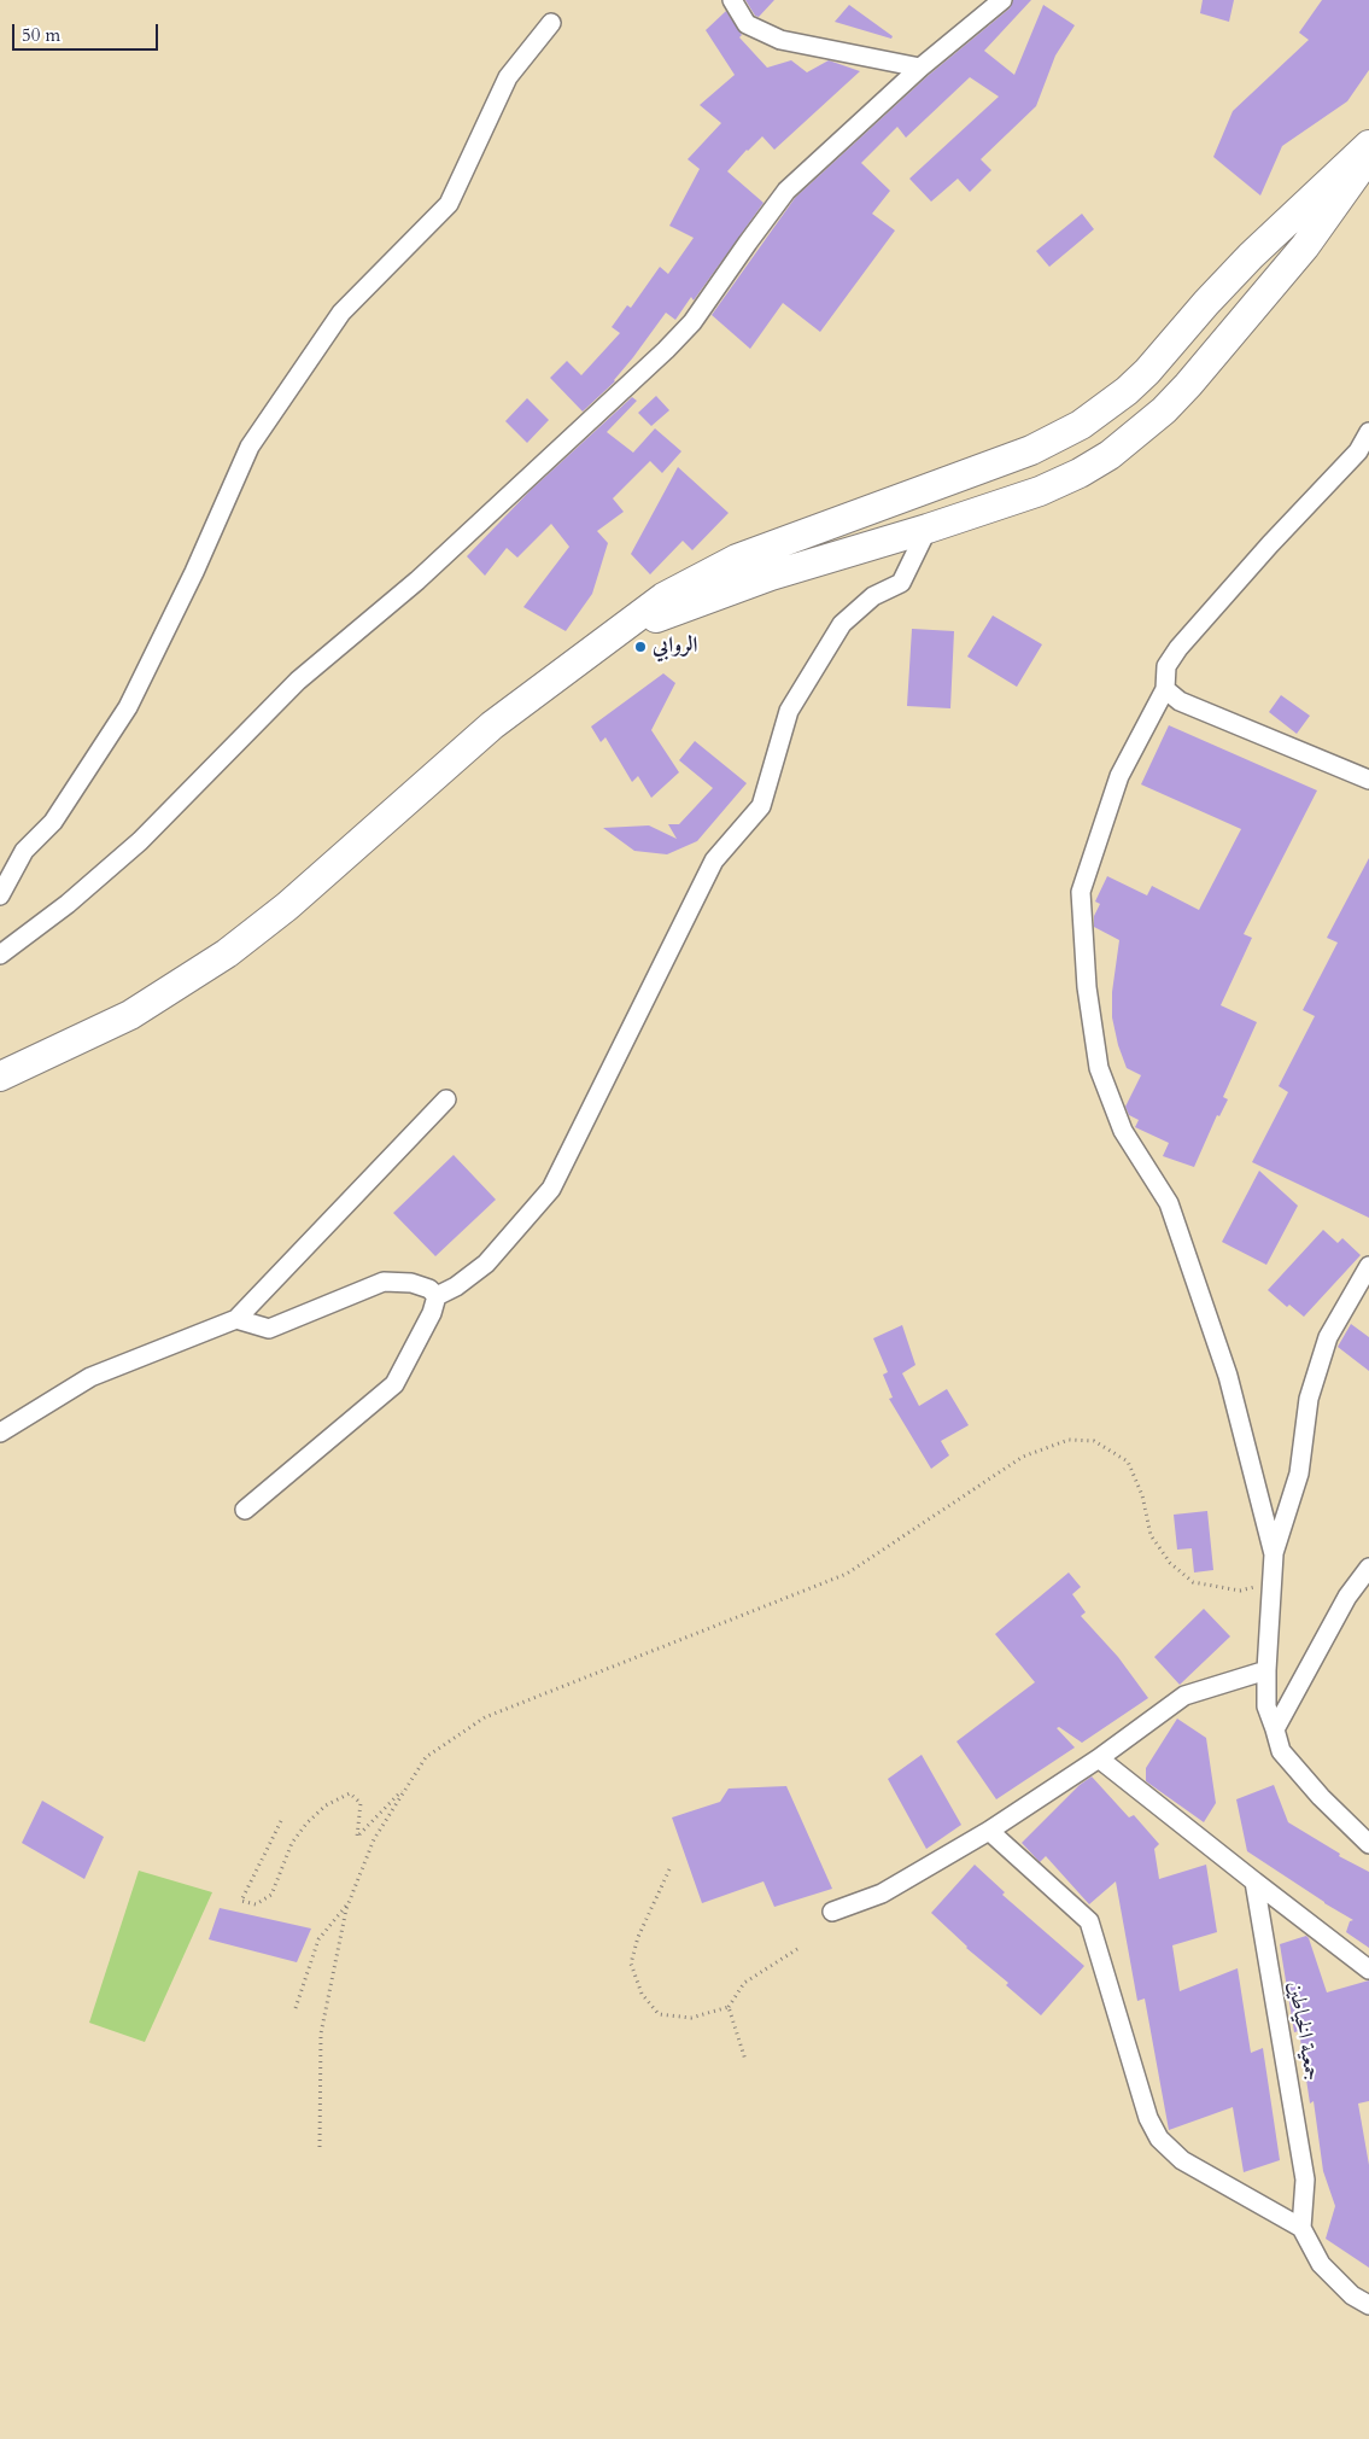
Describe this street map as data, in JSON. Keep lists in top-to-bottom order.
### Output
{
  "streets": {
    "street": ["جمعية الخياطين"]
  },
  "places": ["الروابي"],
  "scale_bar": "50 m"
}
